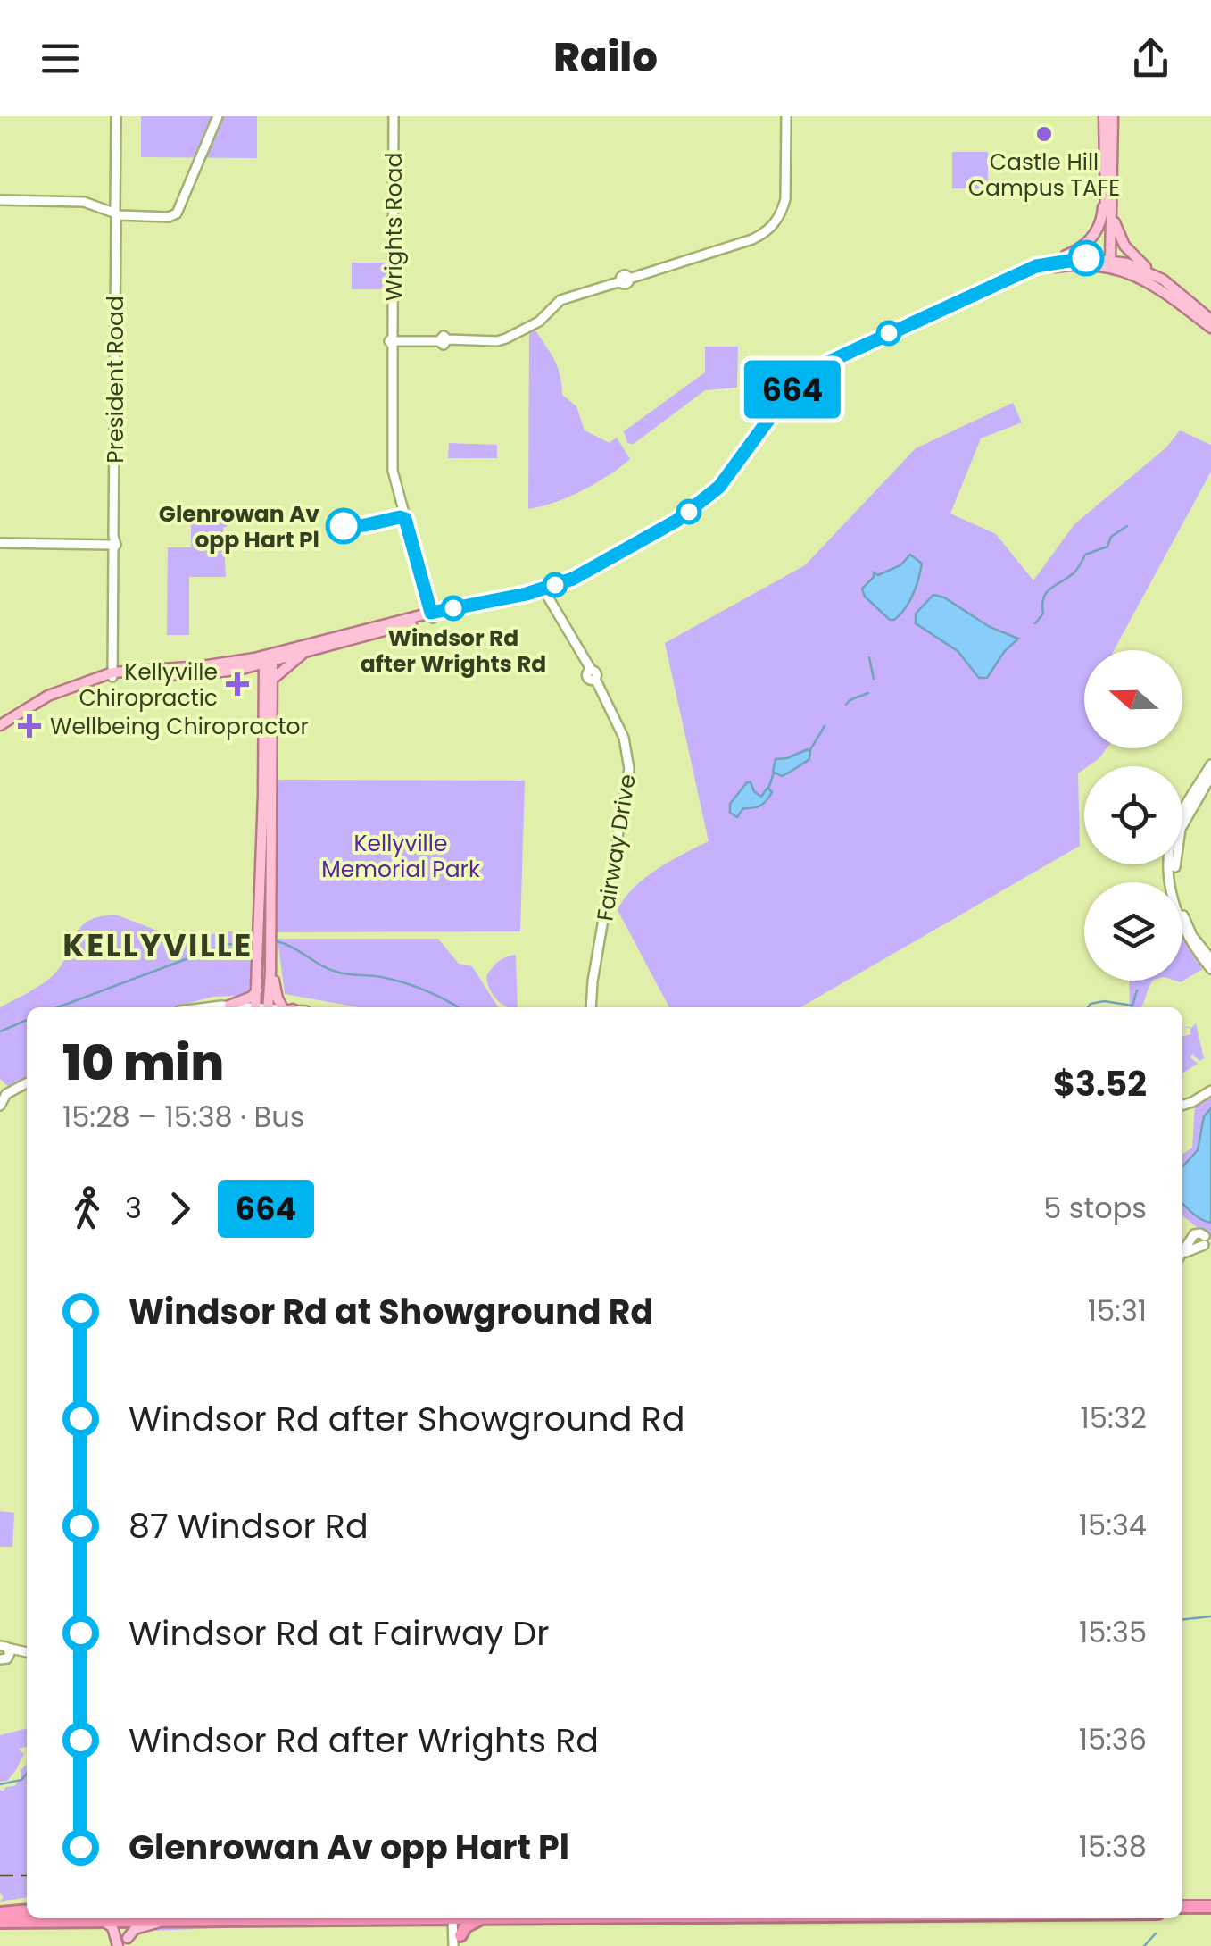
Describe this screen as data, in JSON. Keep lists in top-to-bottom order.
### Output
{
  "streets": {
    "street": ["Wrights Road", "President Road", "Fairway Drive"]
  },
  "districts": ["KELLYVILLE"],
  "parks": ["Kellyville Memorial Park"],
  "places": {
    "other": ["Castle Hill Campus TAFE", "Glenrowan Av opp Hart Pl", "Windsor Rd after Wrights Rd"],
    "health": ["Kellyville Chiropractic", "Wellbeing Chiropractor"]
  },
  "lines": ["bus line 664"],
  "north": "left",
  "page": {
    "header": "Railo",
    "on_map": "664",
    "heading": ["10 min", "15:28 – 15:38 · Bus", "$3.52"],
    "legs": ["3", "664", "5 stops"],
    "list": [
      {
        "name": "Windsor Rd at Showground Rd",
        "value": "15:31"
      },
      {
        "name": "Windsor Rd after Showground Rd",
        "value": "15:32"
      },
      {
        "name": "87 Windsor Rd",
        "value": "15:34"
      },
      {
        "name": "Windsor Rd at Fairway Dr",
        "value": "15:35"
      },
      {
        "name": "Windsor Rd after Wrights Rd",
        "value": "15:36"
      },
      {
        "name": "Glenrowan Av opp Hart Pl",
        "value": "15:38"
      }
    ]
  }
}
